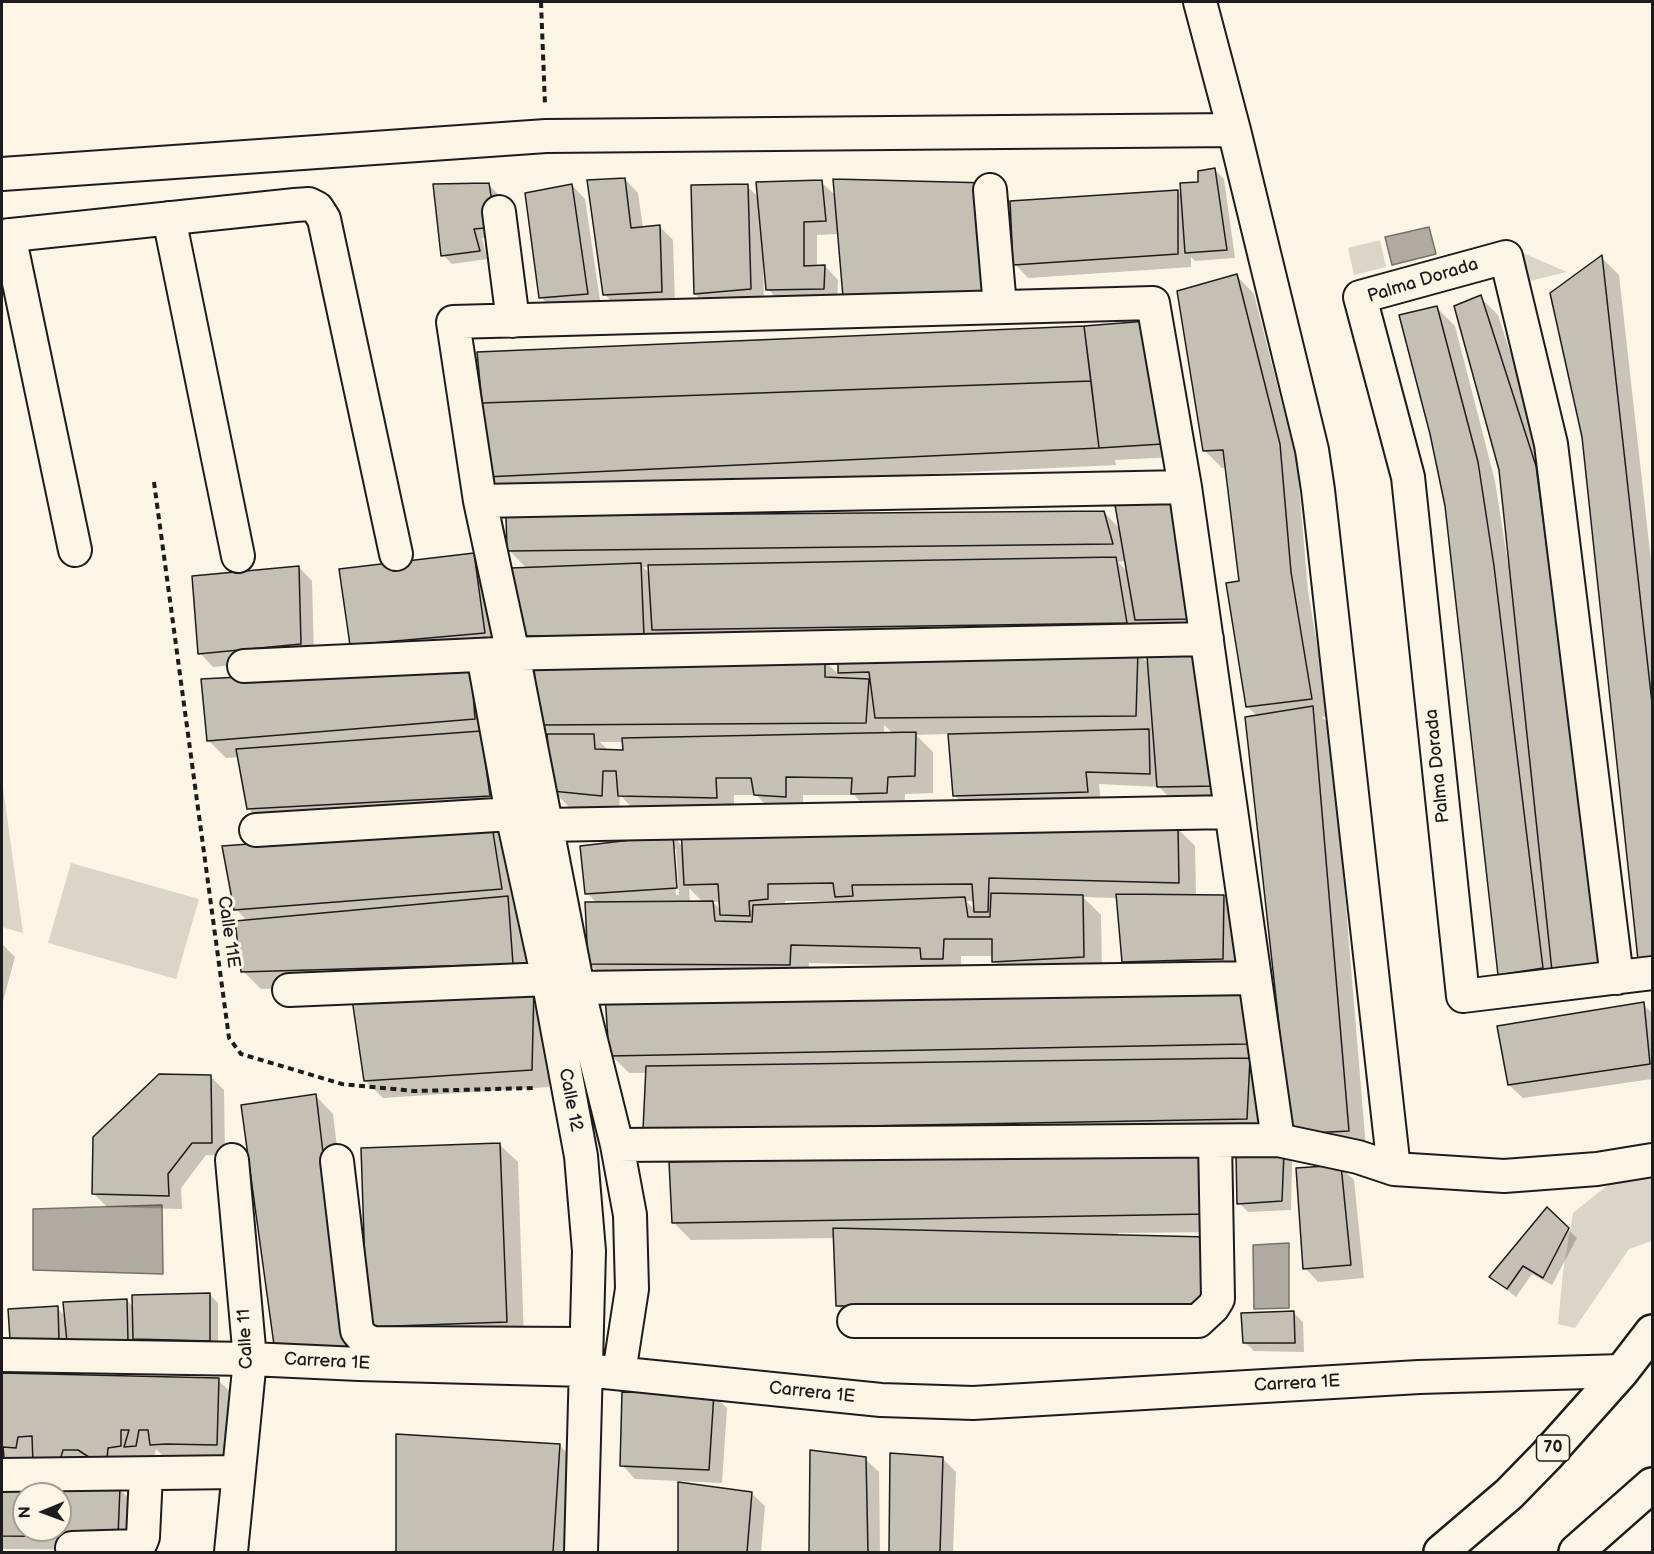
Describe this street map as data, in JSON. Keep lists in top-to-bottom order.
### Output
{
  "streets": {
    "highway": ["70"],
    "street": [
      "Palma Dorada",
      "Calle 12",
      "Calle 11",
      "Carrera 1E"
    ],
    "path": ["Calle 11E"]
  },
  "crossings": [
    ["Calle 11E", "Calle 12"],
    ["Calle 12", "Carrera 1E"],
    ["Calle 11", "Carrera 1E"],
    ["Carrera 1E", "70"]
  ],
  "north": "left"
}
